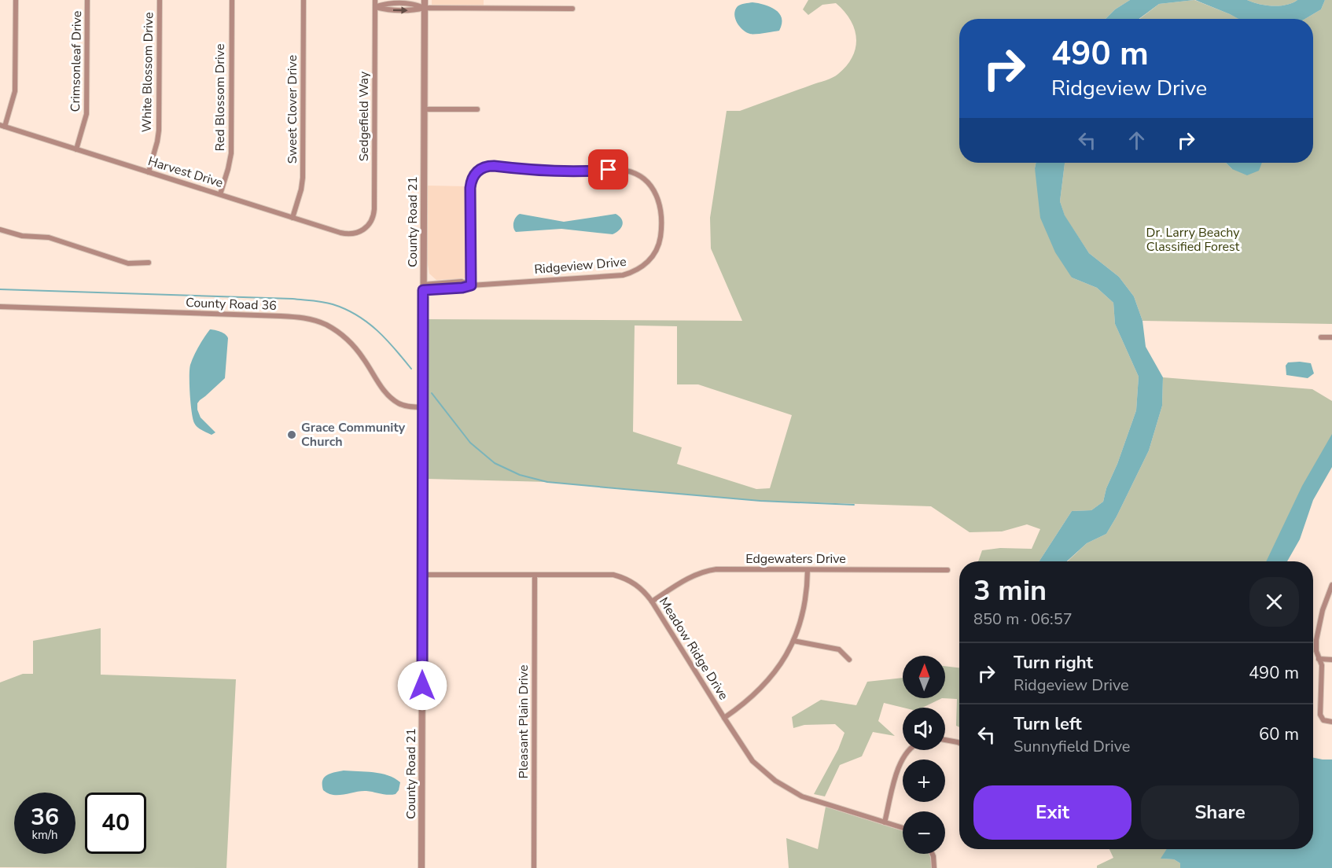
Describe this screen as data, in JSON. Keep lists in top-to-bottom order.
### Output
{
  "streets": {
    "street": [
      "Crimsonleaf Drive",
      "White Blossom Drive",
      "Red Blossom Drive",
      "Sweet Clover Drive",
      "Sedgefield Way",
      "Harvest Drive",
      "County Road 21",
      "Ridgeview Drive",
      "County Road 36",
      "Edgewaters Drive",
      "Meadow Ridge Drive",
      "Pleasant Plain Drive"
    ]
  },
  "crossings": [
    ["Crimsonleaf Drive", "Harvest Drive"],
    ["White Blossom Drive", "Harvest Drive"],
    ["Red Blossom Drive", "Harvest Drive"],
    ["Sweet Clover Drive", "Harvest Drive"],
    ["Sedgefield Way", "Harvest Drive"],
    ["County Road 21", "Ridgeview Drive"],
    ["County Road 21", "County Road 36"],
    ["County Road 21", "Meadow Ridge Drive"],
    ["Edgewaters Drive", "Meadow Ridge Drive"],
    ["Meadow Ridge Drive", "Pleasant Plain Drive"]
  ],
  "parks": ["Dr. Larry Beachy Classified Forest"],
  "places": ["Grace Community Church"],
  "north": "top",
  "page": {
    "turn": ["490 m", "Ridgeview Drive"],
    "heading": ["3 min", "850 m · 06:57"],
    "list": [
      {
        "name": "Turn right",
        "note": "Ridgeview Drive",
        "value": "490 m"
      },
      {
        "name": "Turn left",
        "note": "Sunnyfield Drive",
        "value": "60 m"
      }
    ],
    "map_buttons": ["+", "−"],
    "buttons": ["Exit", "Share"],
    "speed": "36 km/h",
    "limit": "40"
  }
}
